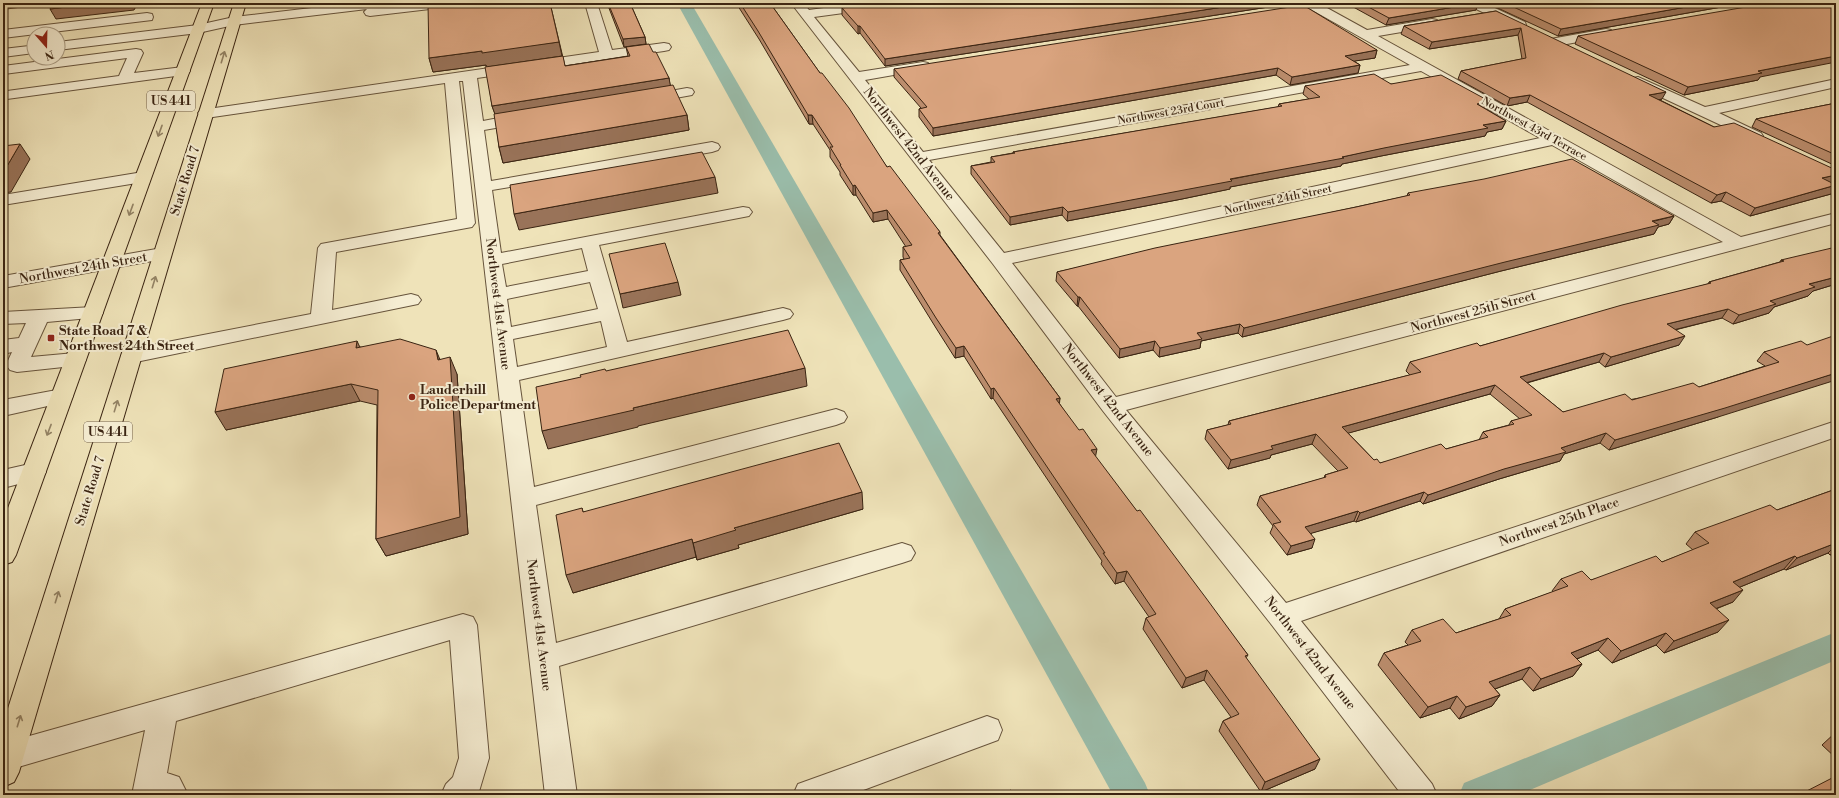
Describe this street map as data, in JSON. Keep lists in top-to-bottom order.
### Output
{
  "streets": {
    "main road": ["US 441", "State Road 7"],
    "street": [
      "Northwest 23rd Court",
      "Northwest 43rd Terrace",
      "Northwest 42nd Avenue",
      "Northwest 24th Street",
      "Northwest 41st Avenue",
      "Northwest 25th Street",
      "Northwest 25th Place"
    ]
  },
  "crossings": [
    ["US 441", "Northwest 24th Street"],
    ["Northwest 23rd Court", "Northwest 43rd Terrace"],
    ["Northwest 23rd Court", "Northwest 42nd Avenue"],
    ["Northwest 43rd Terrace", "Northwest 24th Street"],
    ["Northwest 43rd Terrace", "Northwest 25th Street"],
    ["Northwest 42nd Avenue", "Northwest 24th Street"],
    ["Northwest 42nd Avenue", "Northwest 25th Street"],
    ["Northwest 42nd Avenue", "Northwest 25th Place"],
    ["State Road 7", "Northwest 24th Street"]
  ],
  "places": {
    "transit": ["State Road 7 & Northwest 24th Street"],
    "other": ["Lauderhill Police Department"]
  },
  "north": "bottom"
}
